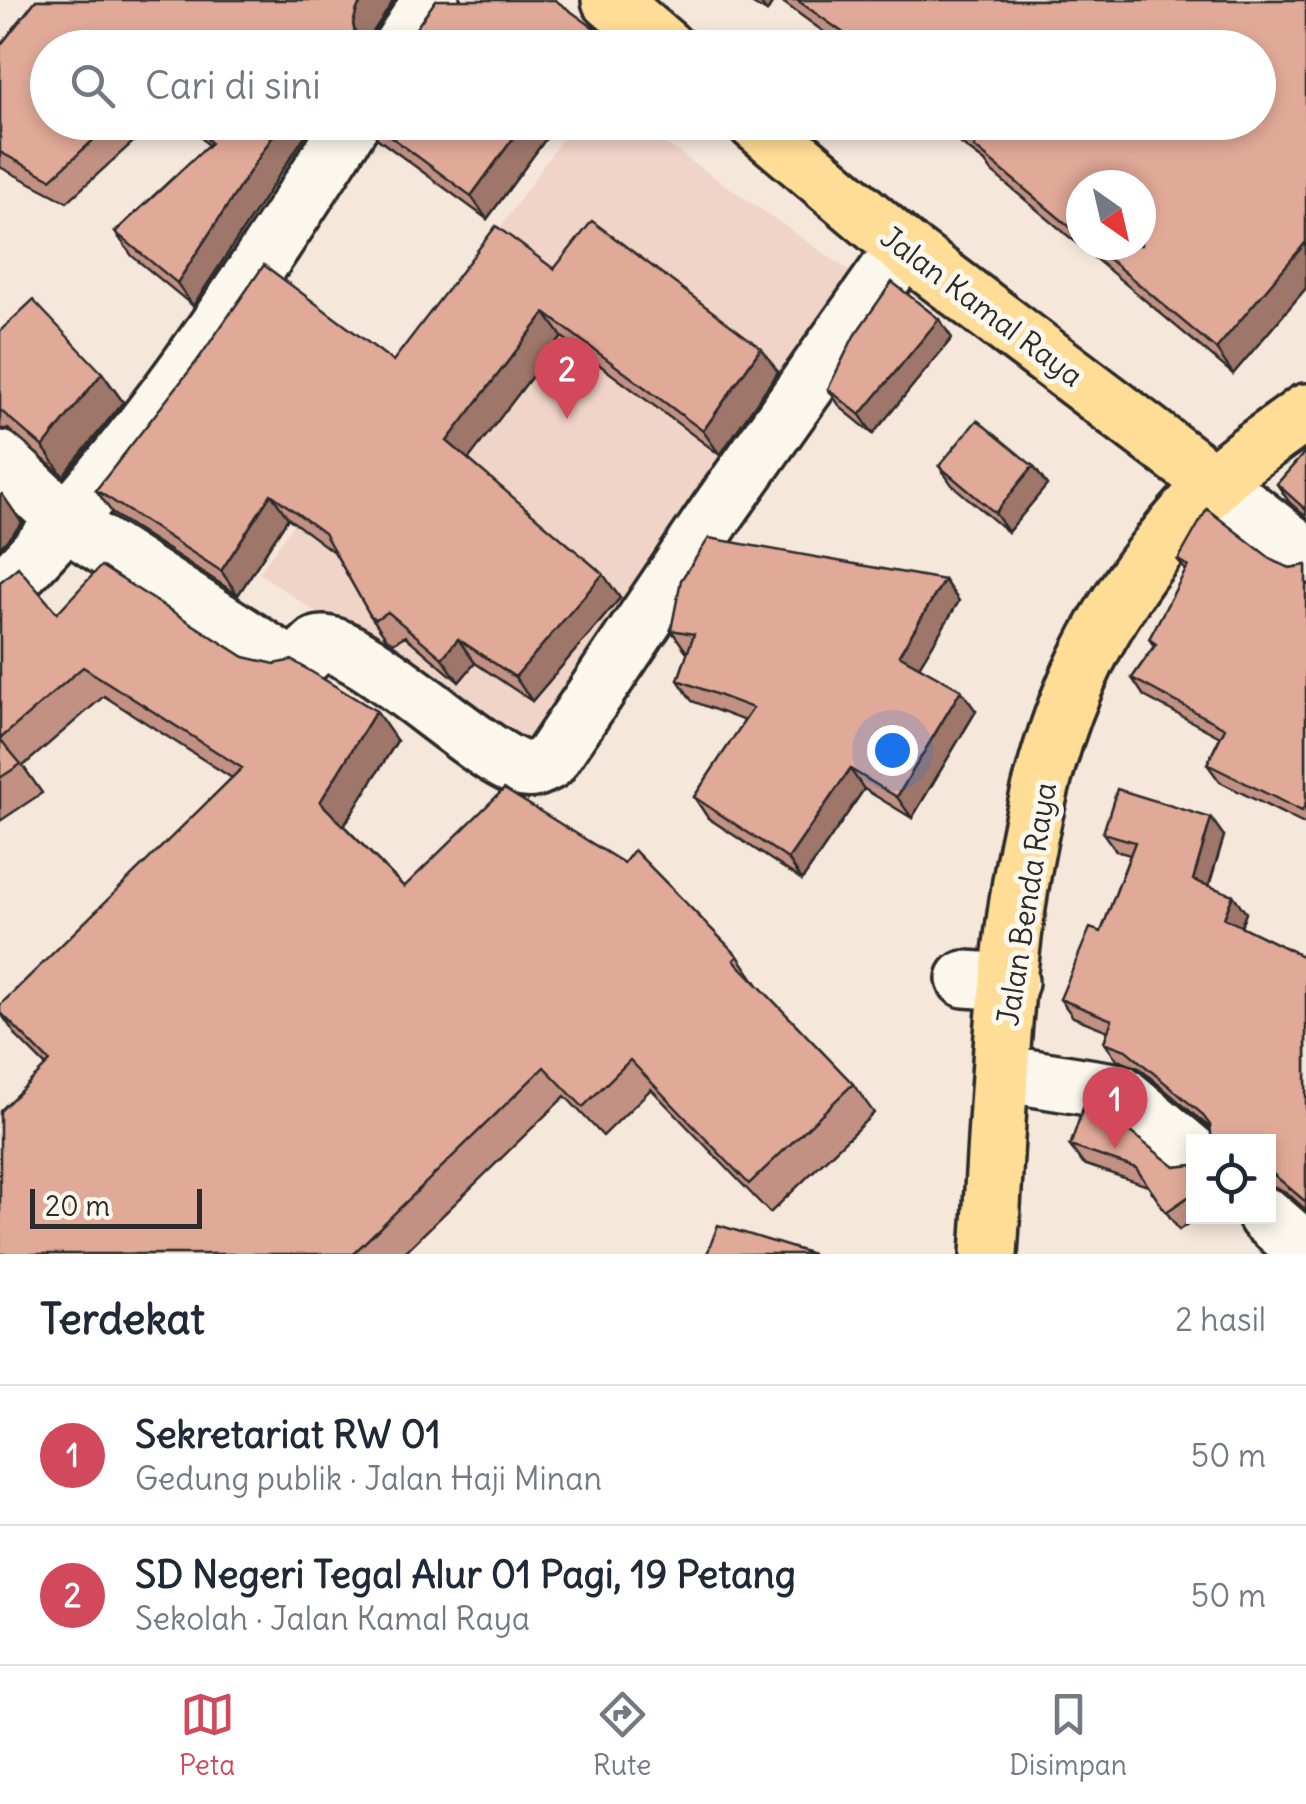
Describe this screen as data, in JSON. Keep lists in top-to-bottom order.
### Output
{
  "streets": {
    "main road": ["Jalan Kamal Raya", "Jalan Benda Raya"]
  },
  "crossings": [
    ["Jalan Kamal Raya", "Jalan Benda Raya"]
  ],
  "scale_bar": "20 m",
  "north": "bottom right",
  "page": {
    "search": "Cari di sini",
    "pins": ["2", "1"],
    "scale": "20 m",
    "heading": ["Terdekat", "2 hasil"],
    "list": [
      {
        "mark": "1",
        "name": "Sekretariat RW 01",
        "note": "Gedung publik · Jalan Haji Minan",
        "value": "50 m"
      },
      {
        "mark": "2",
        "name": "SD Negeri Tegal Alur 01 Pagi, 19 Petang",
        "note": "Sekolah · Jalan Kamal Raya",
        "value": "50 m"
      }
    ],
    "nav": ["Peta", "Rute", "Disimpan"]
  }
}
